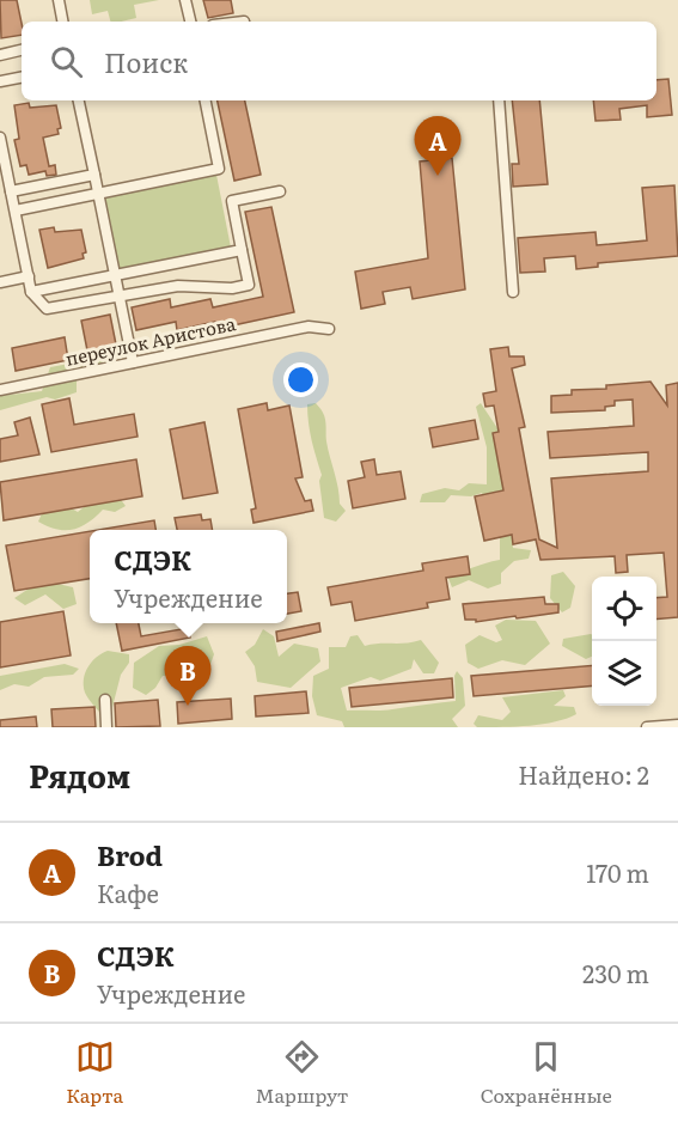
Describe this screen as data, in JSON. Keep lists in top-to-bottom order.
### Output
{
  "streets": {
    "street": ["переулок Аристова"]
  },
  "page": {
    "search": "Поиск",
    "pins": ["A", "B"],
    "popup": ["СДЭК", "Учреждение"],
    "heading": ["Рядом", "Найдено: 2"],
    "list": [
      {
        "mark": "A",
        "name": "Brod",
        "note": "Кафе",
        "value": "170 m"
      },
      {
        "mark": "B",
        "name": "СДЭК",
        "note": "Учреждение",
        "value": "230 m"
      }
    ],
    "nav": ["Карта", "Маршрут", "Сохранённые"]
  }
}
